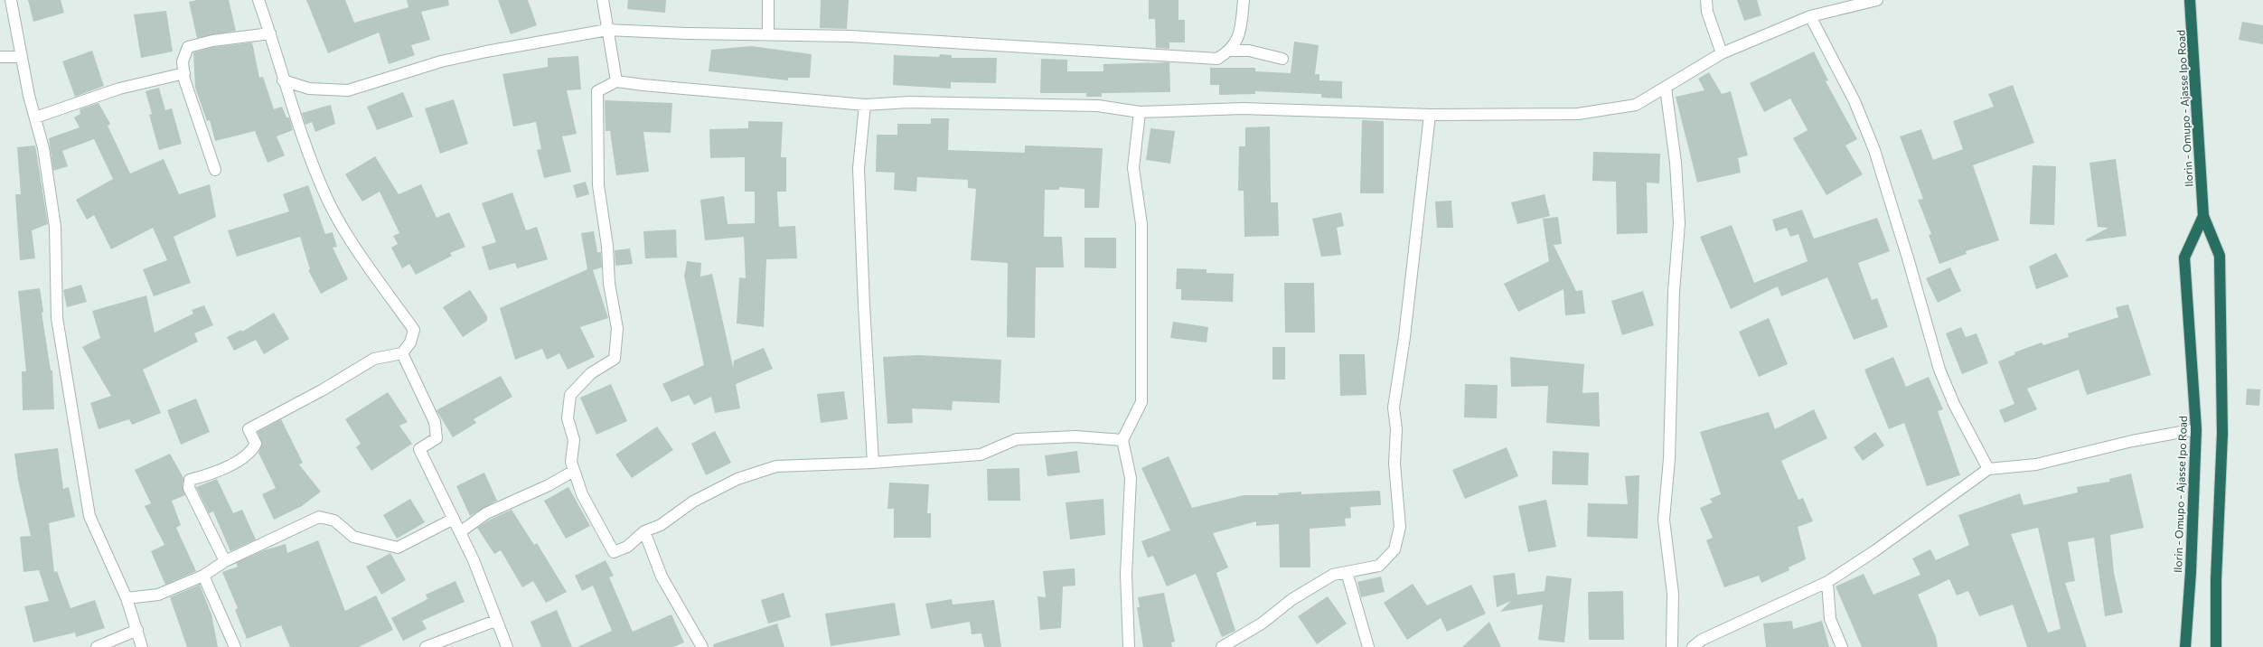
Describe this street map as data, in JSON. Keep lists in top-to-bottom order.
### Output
{
  "streets": {
    "highway": ["Ilorin - Omupo - Ajasse Ipo Road"]
  }
}
